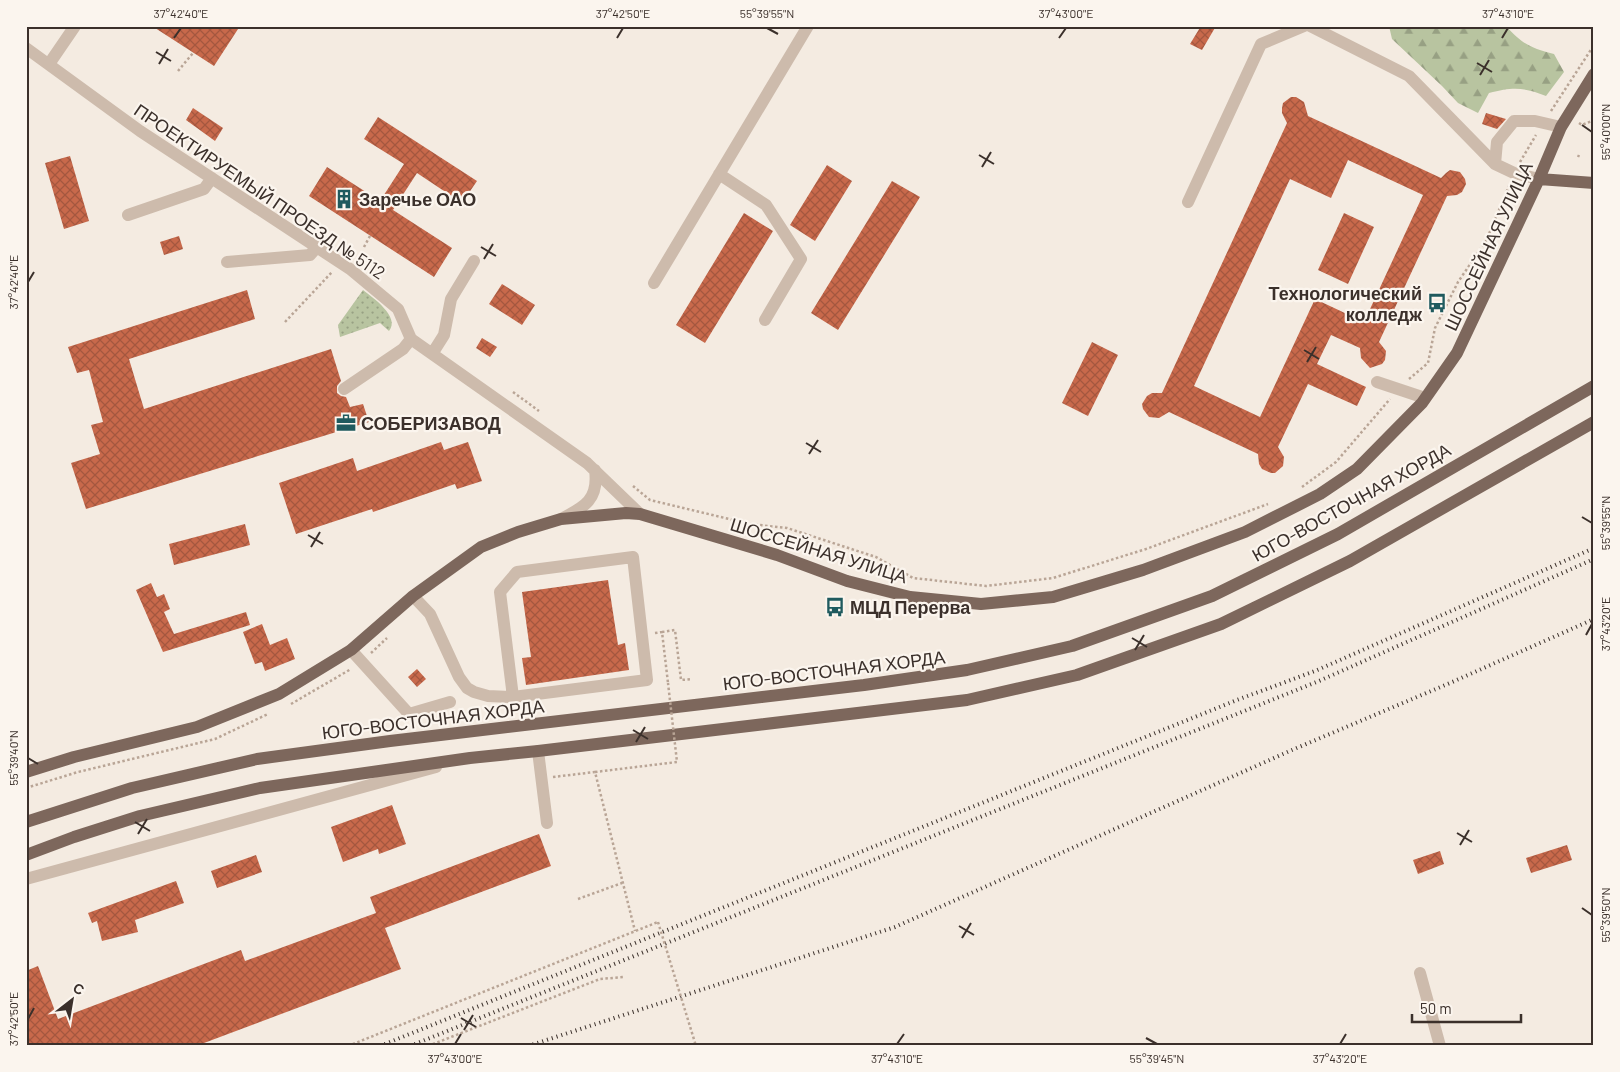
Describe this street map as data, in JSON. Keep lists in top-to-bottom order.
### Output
{
  "streets": {
    "main road": ["ШОССЕЙНАЯ УЛИЦА", "ЮГО-ВОСТОЧНАЯ ХОРДА"],
    "street": ["ПРОЕКТИРУЕМЫЙ ПРОЕЗД № 5112"]
  },
  "places": {
    "building": ["Заречье ОАО"],
    "bus stop": ["Технологический колледж", "МЦД Перерва"],
    "office": ["СОБЕРИЗАВОД"]
  },
  "scale_bar": "50 m",
  "north": "top right",
  "coordinates": [
    "37°42'40\"E",
    "37°42'50\"E",
    "55°39'55\"N",
    "37°43'00\"E",
    "37°43'10\"E",
    "55°40'00\"N",
    "37°43'20\"E",
    "55°39'40\"N",
    "55°39'50\"N",
    "55°39'45\"N"
  ]
}
